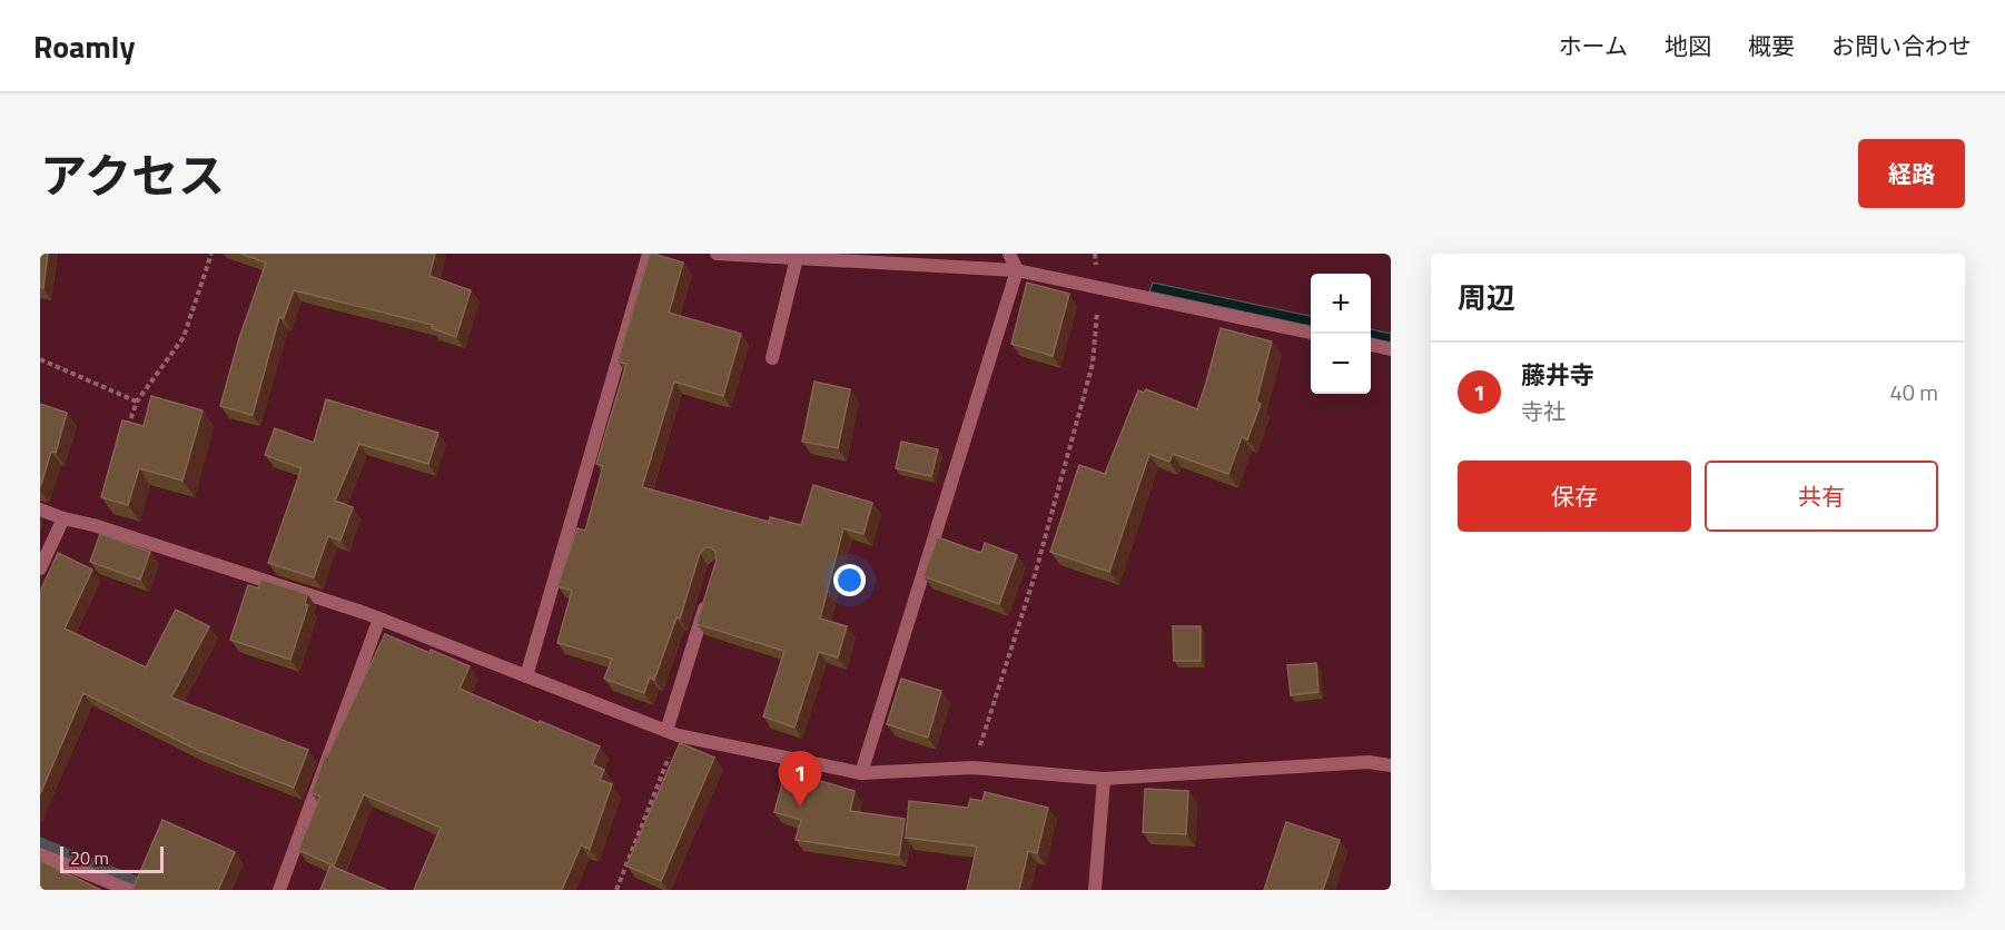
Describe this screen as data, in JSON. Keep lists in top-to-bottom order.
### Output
{
  "scale_bar": "20 m",
  "page": {
    "header": "Roamly",
    "nav": [
      "ホーム",
      "地図",
      "概要",
      "お問い合わせ"
    ],
    "title": "アクセス",
    "buttons": [
      "経路",
      ["保存", "共有"]
    ],
    "heading": "周辺",
    "map_buttons": ["+", "−"],
    "list": [
      {
        "mark": "1",
        "name": "藤井寺",
        "note": "寺社",
        "value": "40 m"
      }
    ],
    "pins": "1",
    "scale": "20 m"
  }
}
